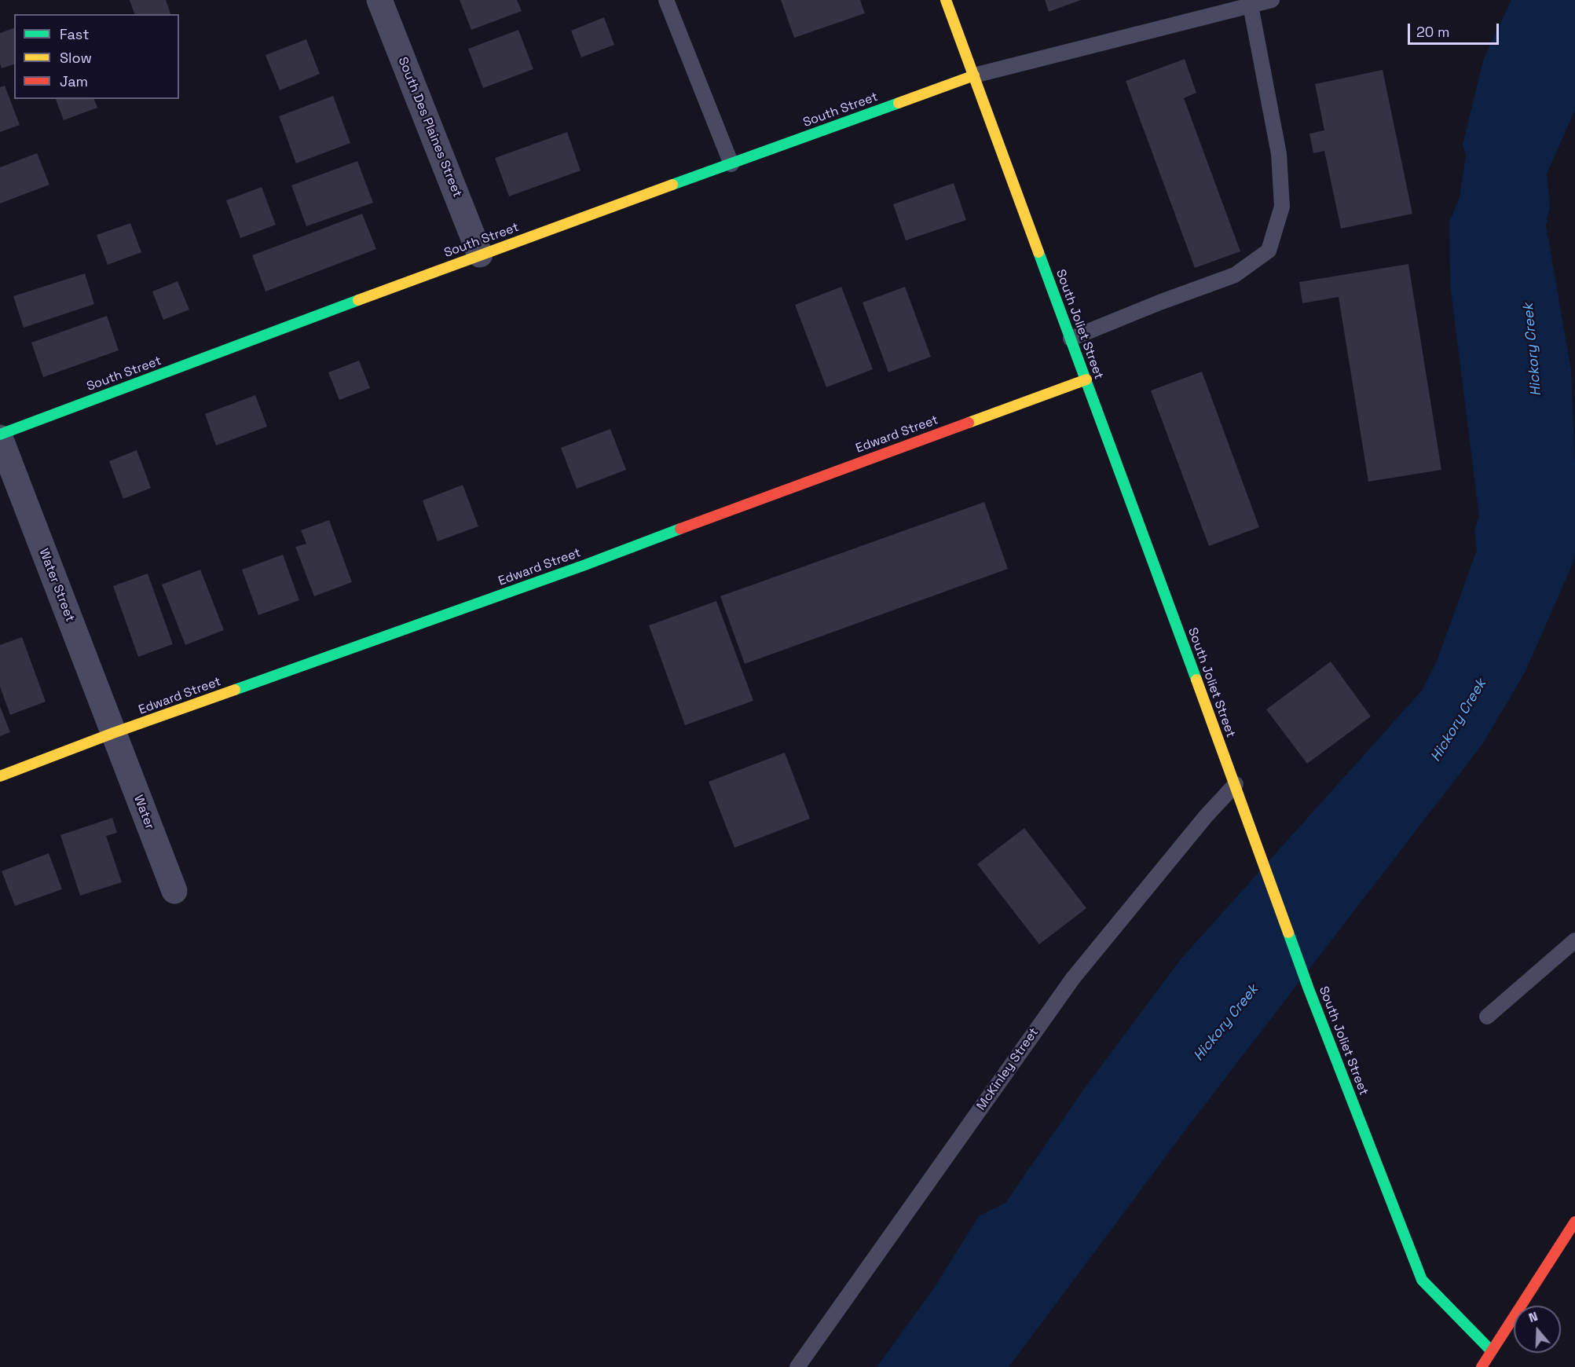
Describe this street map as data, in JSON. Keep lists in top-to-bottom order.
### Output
{
  "streets": {
    "street": [
      "South Street",
      "South Des Plaines Street",
      "South Joliet Street",
      "Edward Street",
      "Water Street",
      "Water"
    ],
    "lane": ["McKinley Street"]
  },
  "crossings": [
    ["South Street", "South Des Plaines Street"],
    ["South Street", "South Joliet Street"],
    ["South Street", "Water Street"],
    ["South Joliet Street", "Edward Street"],
    ["South Joliet Street", "McKinley Street"],
    ["Edward Street", "Water Street"],
    ["Edward Street", "Water"],
    ["Water Street", "Water"]
  ],
  "water": ["Hickory Creek"],
  "legend": ["Fast", "Slow", "Jam"],
  "scale_bar": "20 m",
  "north": "top"
}
